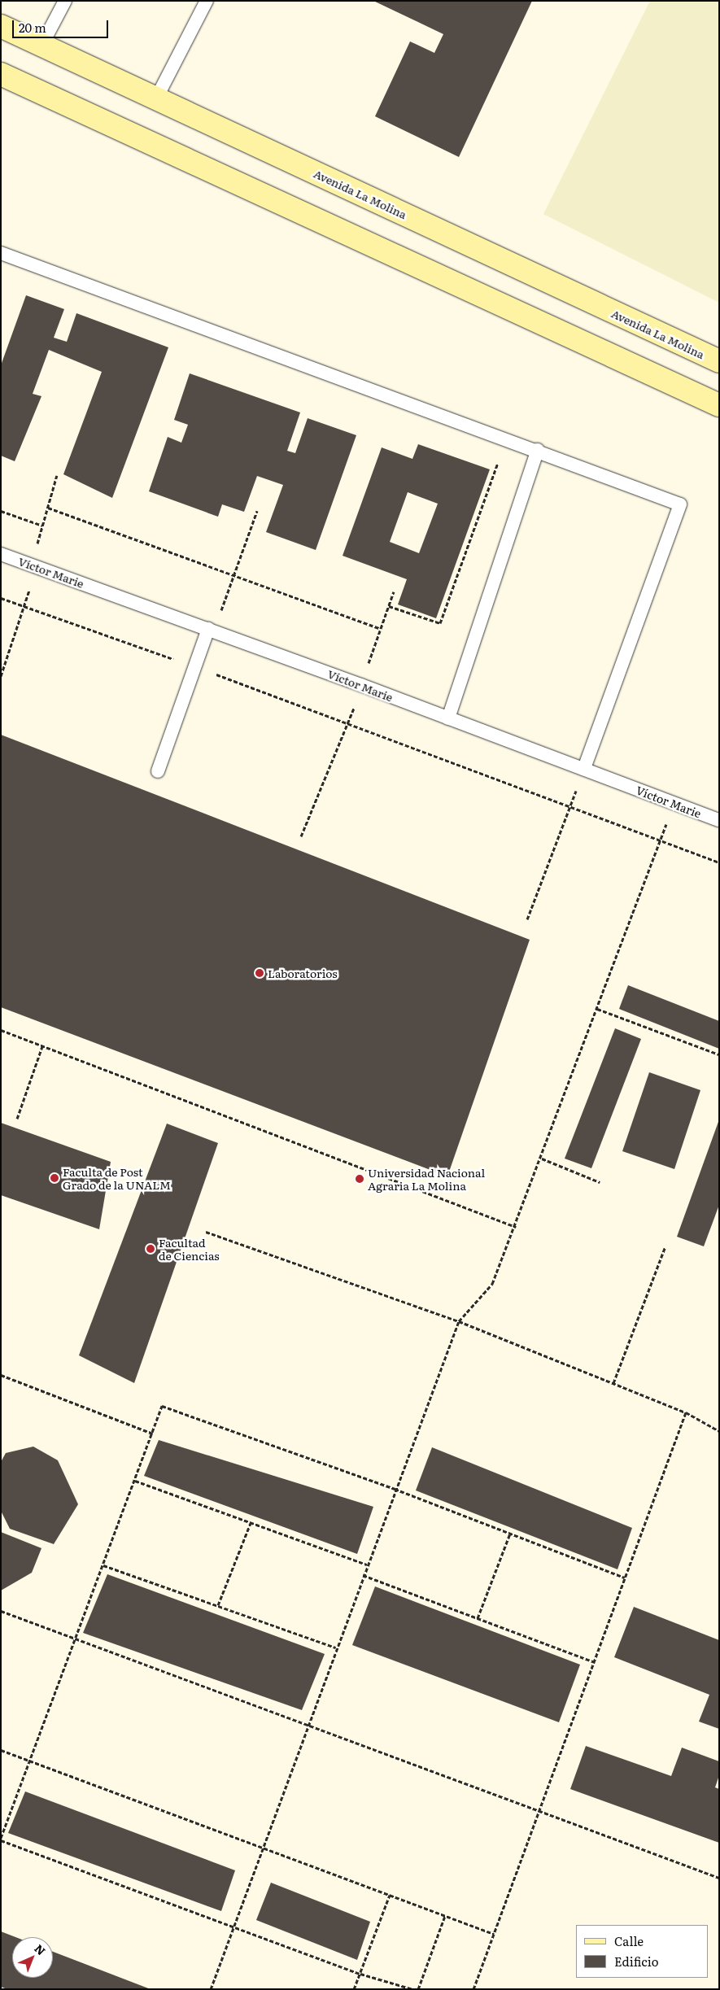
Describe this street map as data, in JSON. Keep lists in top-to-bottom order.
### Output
{
  "streets": {
    "main road": ["Avenida La Molina"],
    "lane": ["Víctor Marie"]
  },
  "places": [
    "Laboratorios",
    "Faculta de Post Grado de la UNALM",
    "Universidad Nacional Agraria La Molina",
    "Facultad de Ciencias"
  ],
  "legend": ["Calle", "Edificio"],
  "scale_bar": "20 m",
  "north": "top right"
}
